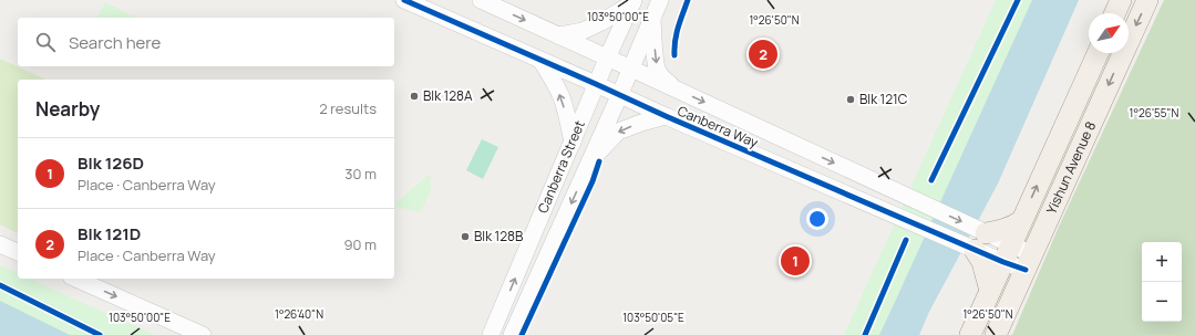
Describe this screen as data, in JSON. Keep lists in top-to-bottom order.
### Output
{
  "streets": {
    "main road": ["Yishun Avenue 8"],
    "street": ["Canberra Way", "Canberra Street"]
  },
  "crossings": [
    ["Canberra Way", "Canberra Street"],
    ["Canberra Way", "Yishun Avenue 8"]
  ],
  "places": ["Blk 128A", "Blk 121C", "Blk 128B"],
  "north": "top right",
  "page": {
    "search": "Search here",
    "pins": ["2", "1"],
    "heading": ["Nearby", "2 results"],
    "list": [
      {
        "mark": "1",
        "name": "Blk 126D",
        "note": "Place · Canberra Way",
        "value": "30 m"
      },
      {
        "mark": "2",
        "name": "Blk 121D",
        "note": "Place · Canberra Way",
        "value": "90 m"
      }
    ],
    "map_buttons": ["+", "−"]
  },
  "coordinates": [
    "103°50'00\"E",
    "1°26'50\"N",
    "1°26'55\"N",
    "1°26'40\"N",
    "103°50'05\"E"
  ]
}
